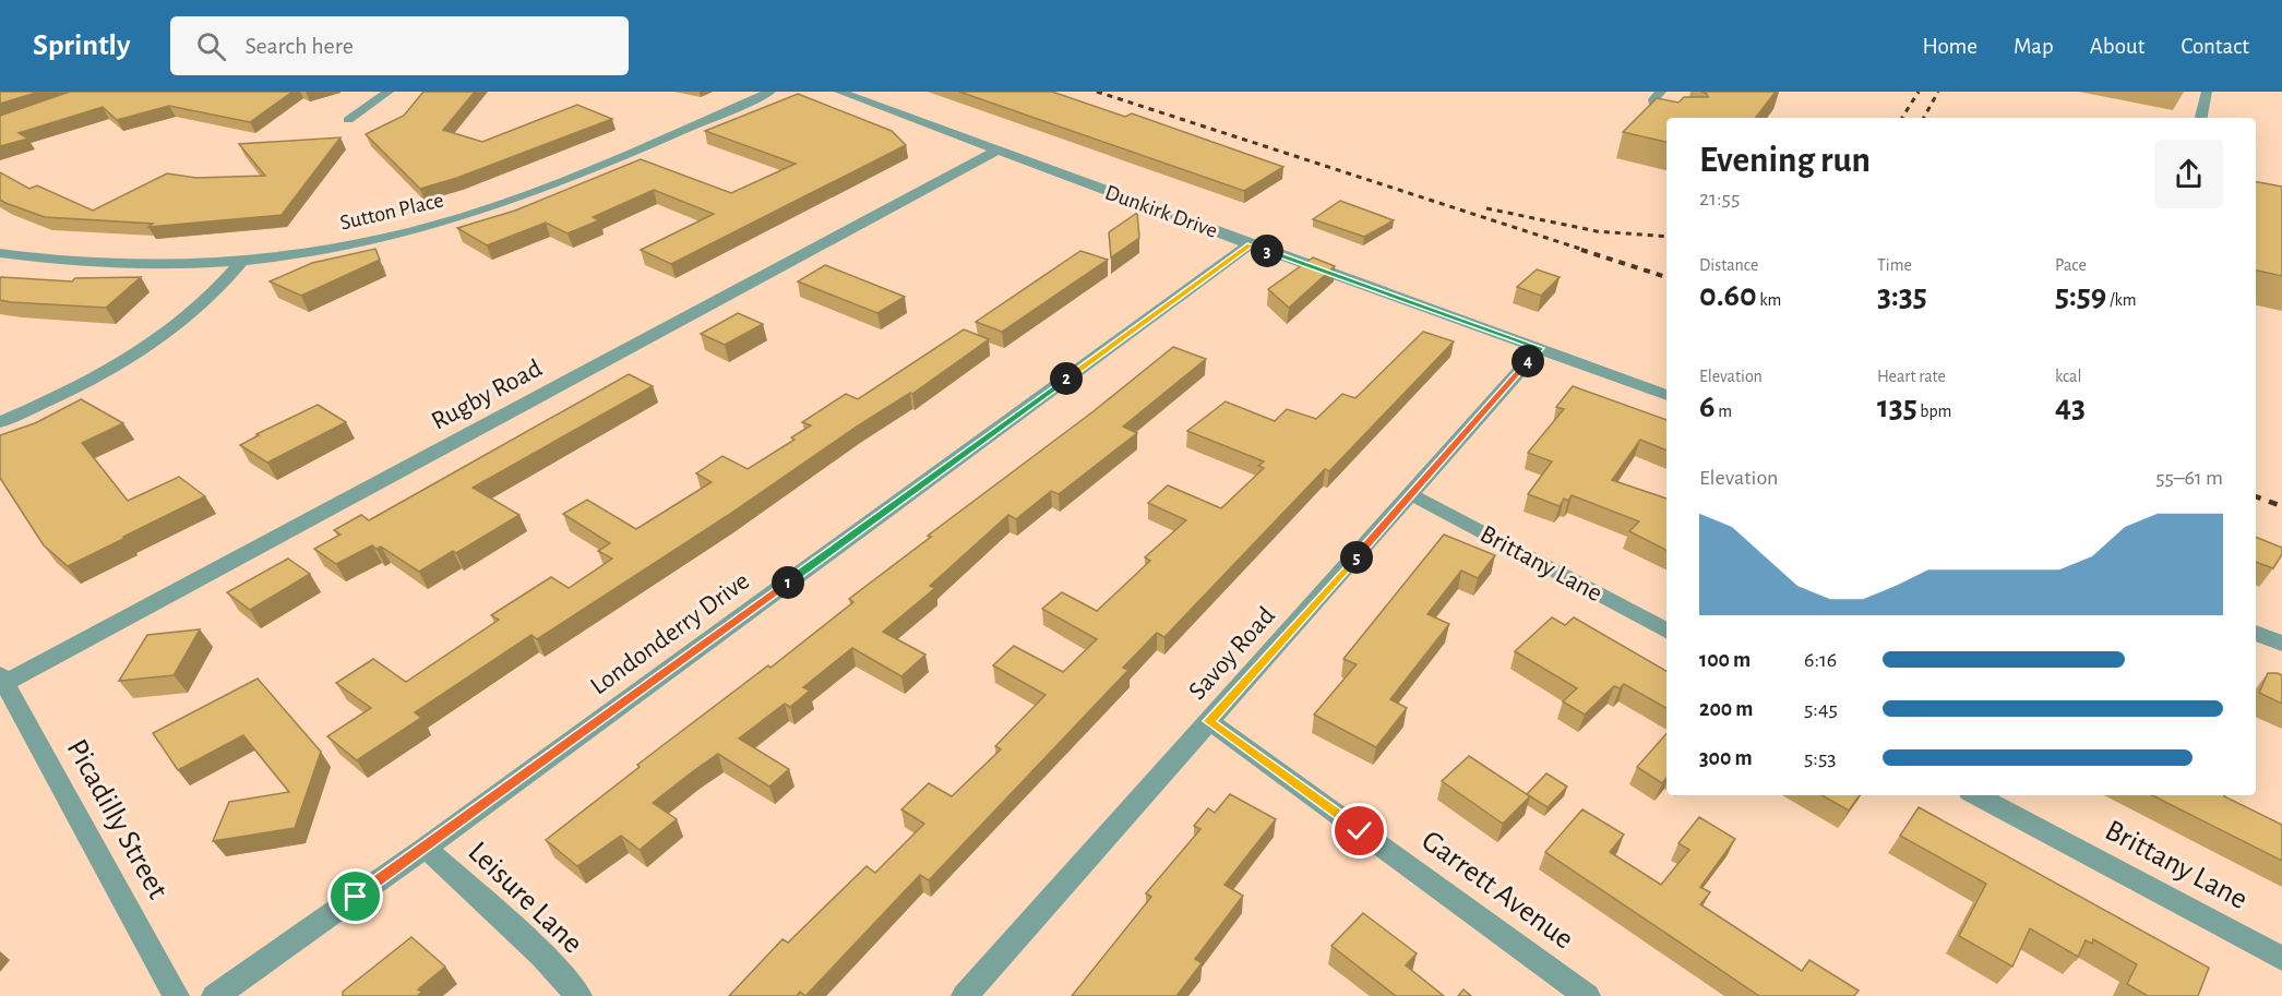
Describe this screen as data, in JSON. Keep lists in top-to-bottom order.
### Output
{
  "streets": {
    "street": [
      "Sutton Place",
      "Dunkirk Drive",
      "Rugby Road",
      "Brittany Lane",
      "Londonderry Drive",
      "Savoy Road",
      "Picadilly Street",
      "Garrett Avenue",
      "Leisure Lane"
    ]
  },
  "crossings": [
    ["Dunkirk Drive", "Rugby Road"],
    ["Dunkirk Drive", "Londonderry Drive"],
    ["Dunkirk Drive", "Savoy Road"],
    ["Rugby Road", "Picadilly Street"],
    ["Brittany Lane", "Savoy Road"],
    ["Londonderry Drive", "Leisure Lane"],
    ["Savoy Road", "Garrett Avenue"]
  ],
  "page": {
    "header": "Sprintly",
    "search": "Search here",
    "nav": [
      "Home",
      "Map",
      "About",
      "Contact"
    ],
    "heading": ["Evening run", "21:55"],
    "stats": [
      ["Distance", "0.60 km"],
      ["Time", "3:35"],
      ["Pace", "5:59 /km"],
      ["Elevation", "6 m"],
      ["Heart rate", "135 bpm"],
      ["kcal", "43"]
    ],
    "pins": [
      "3",
      "4",
      "2",
      "5",
      "1"
    ],
    "chart": ["Elevation", "55–61 m"],
    "list": [
      {
        "name": "100 m",
        "note": "6:16"
      },
      {
        "name": "200 m",
        "note": "5:45"
      },
      {
        "name": "300 m",
        "note": "5:53"
      }
    ]
  }
}
